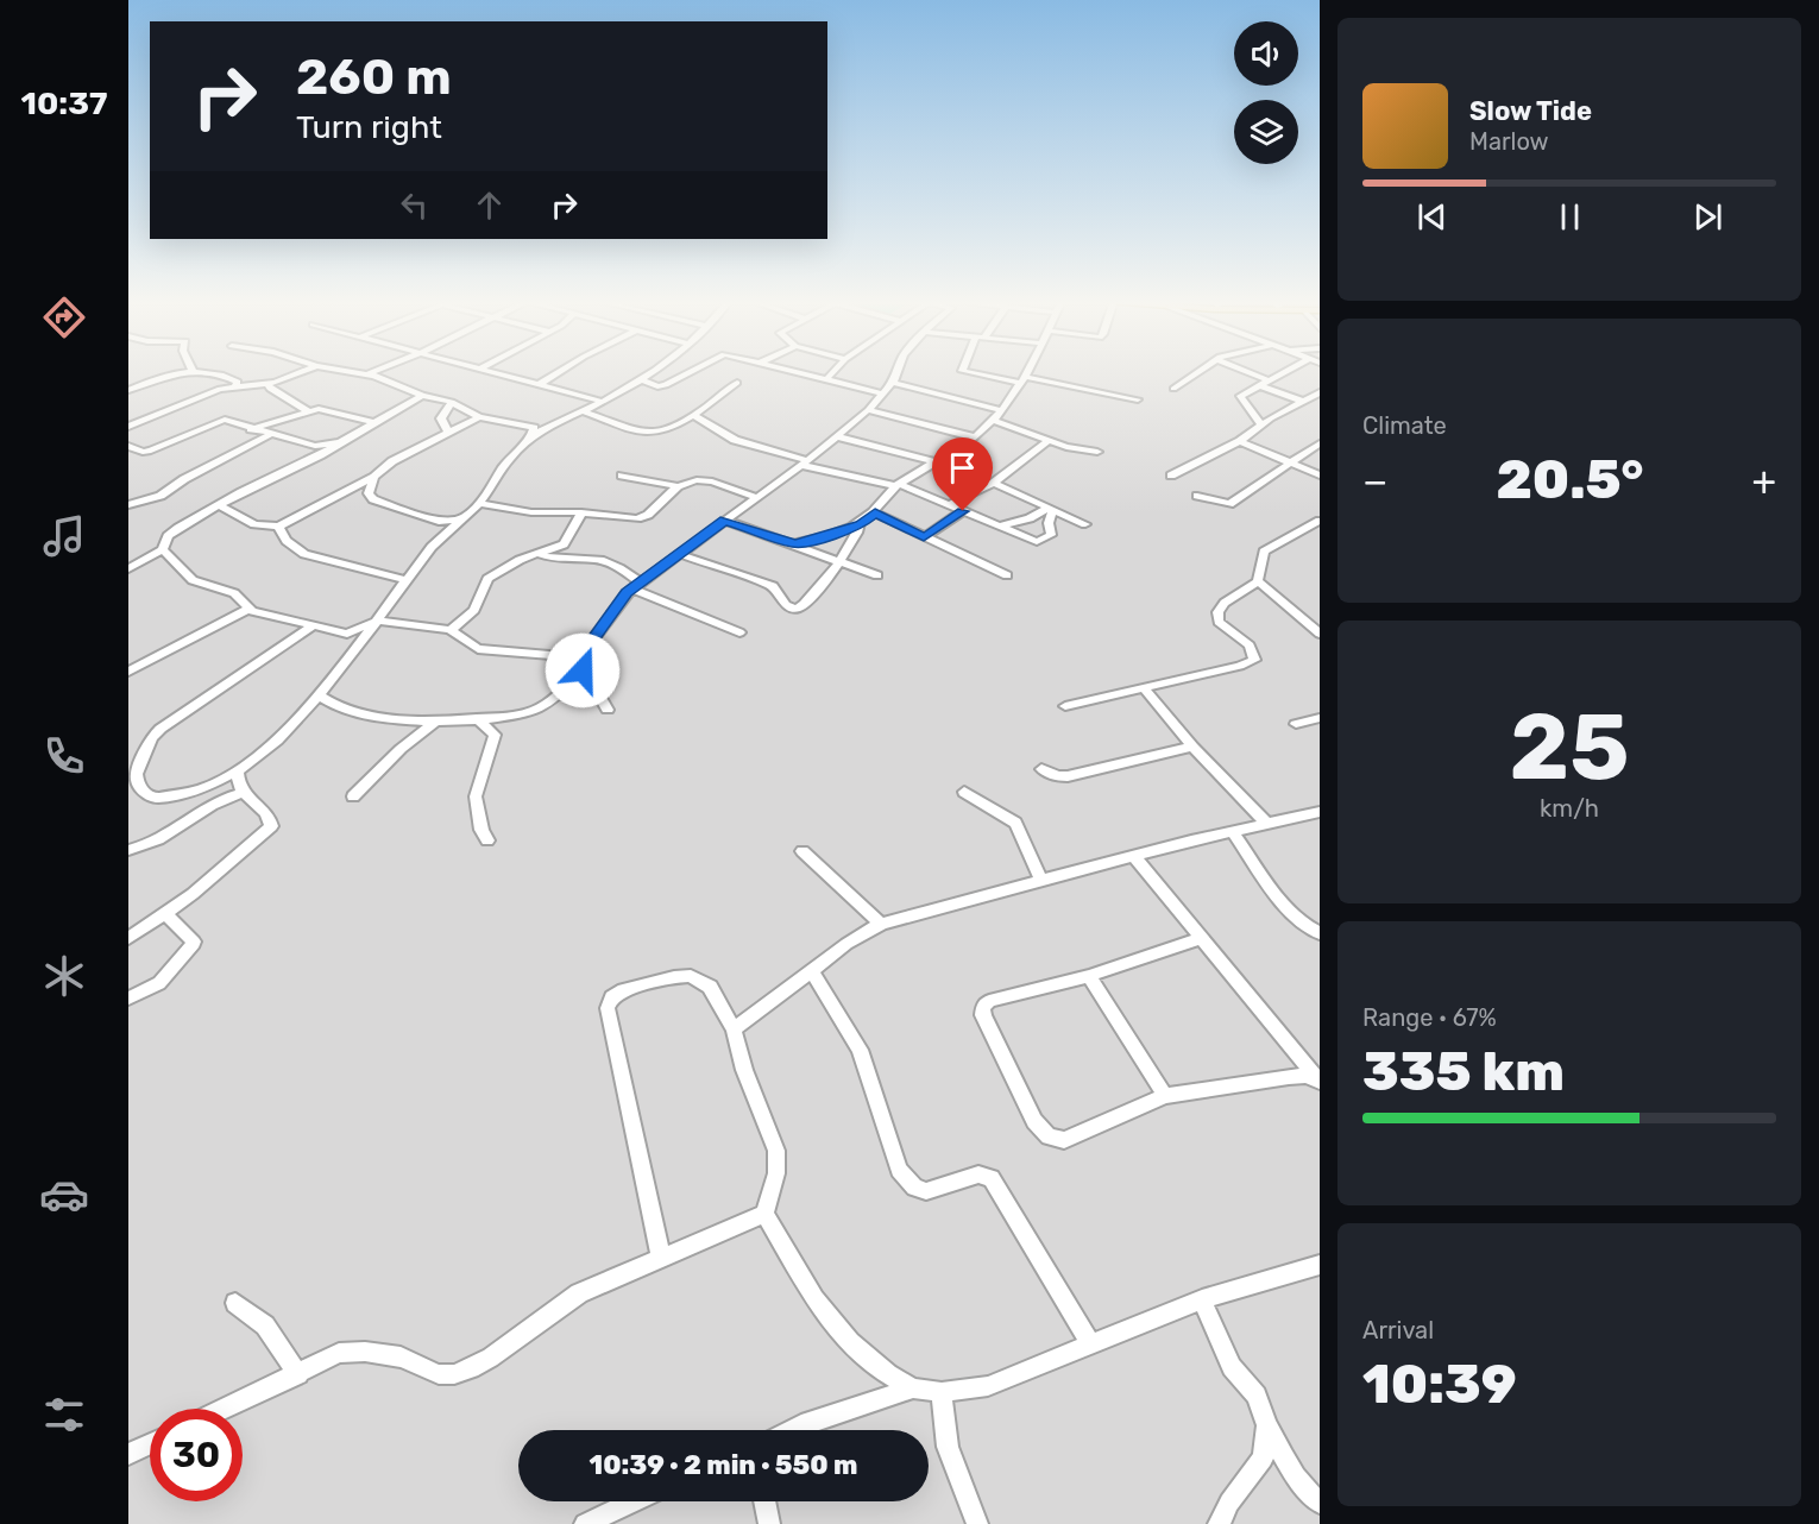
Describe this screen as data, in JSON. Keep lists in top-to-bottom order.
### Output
{
  "page": {
    "tabs": "10:37",
    "turn": ["260 m", "Turn right"],
    "song": ["Slow Tide", "Marlow"],
    "tile": [
      "Climate",
      ["25", "km/h"],
      ["Range · 67%", "335 km"],
      ["Arrival", "10:39"]
    ],
    "heat": ["−", "20.5°", "+"],
    "limit": "30",
    "trip": "10:39 · 2 min · 550 m"
  }
}
